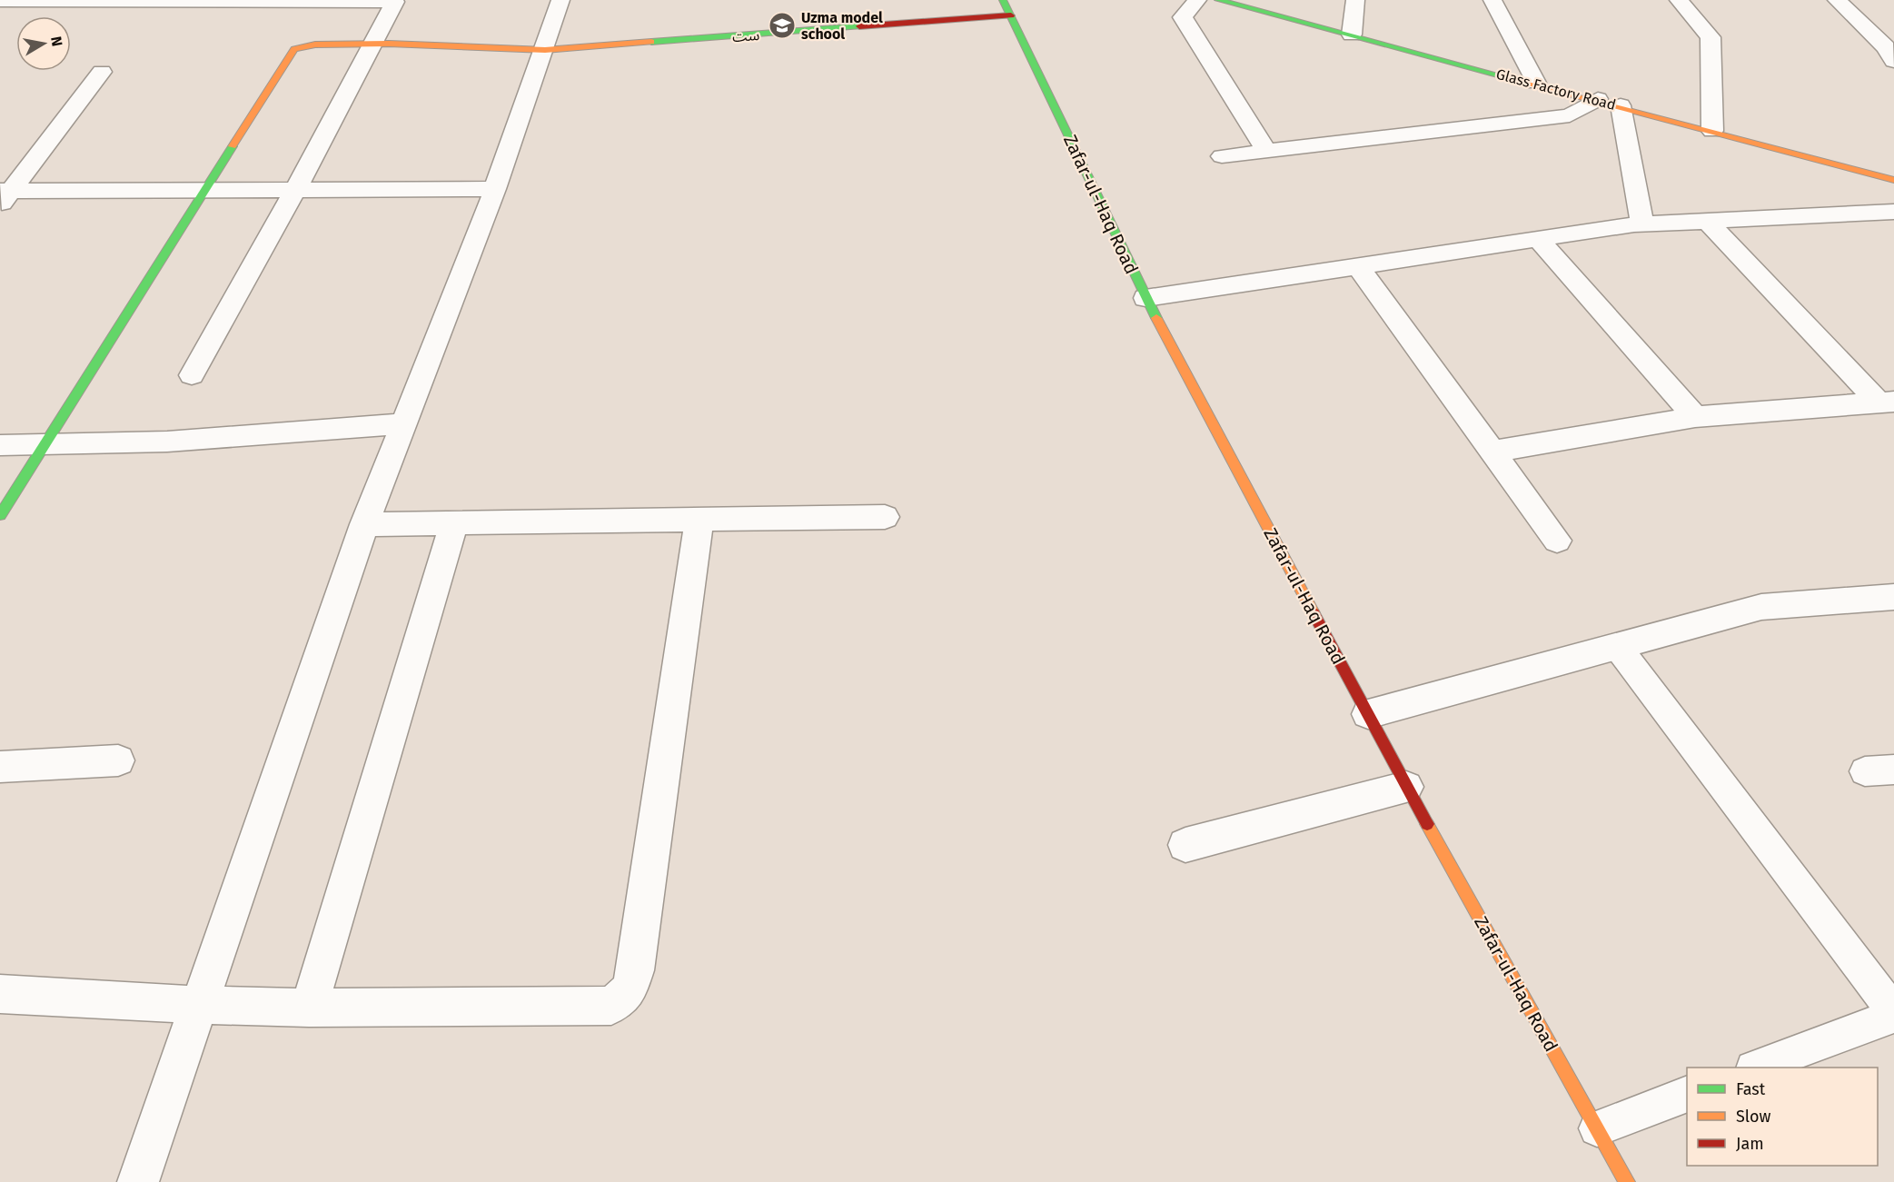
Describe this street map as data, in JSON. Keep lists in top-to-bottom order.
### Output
{
  "streets": {
    "street": ["ست", "Glass Factory Road", "Zafar-ul-Haq Road"]
  },
  "crossings": [
    ["ست", "Zafar-ul-Haq Road"]
  ],
  "places": {
    "school or university": ["Uzma model school"]
  },
  "legend": ["Fast", "Slow", "Jam"],
  "north": "right"
}
